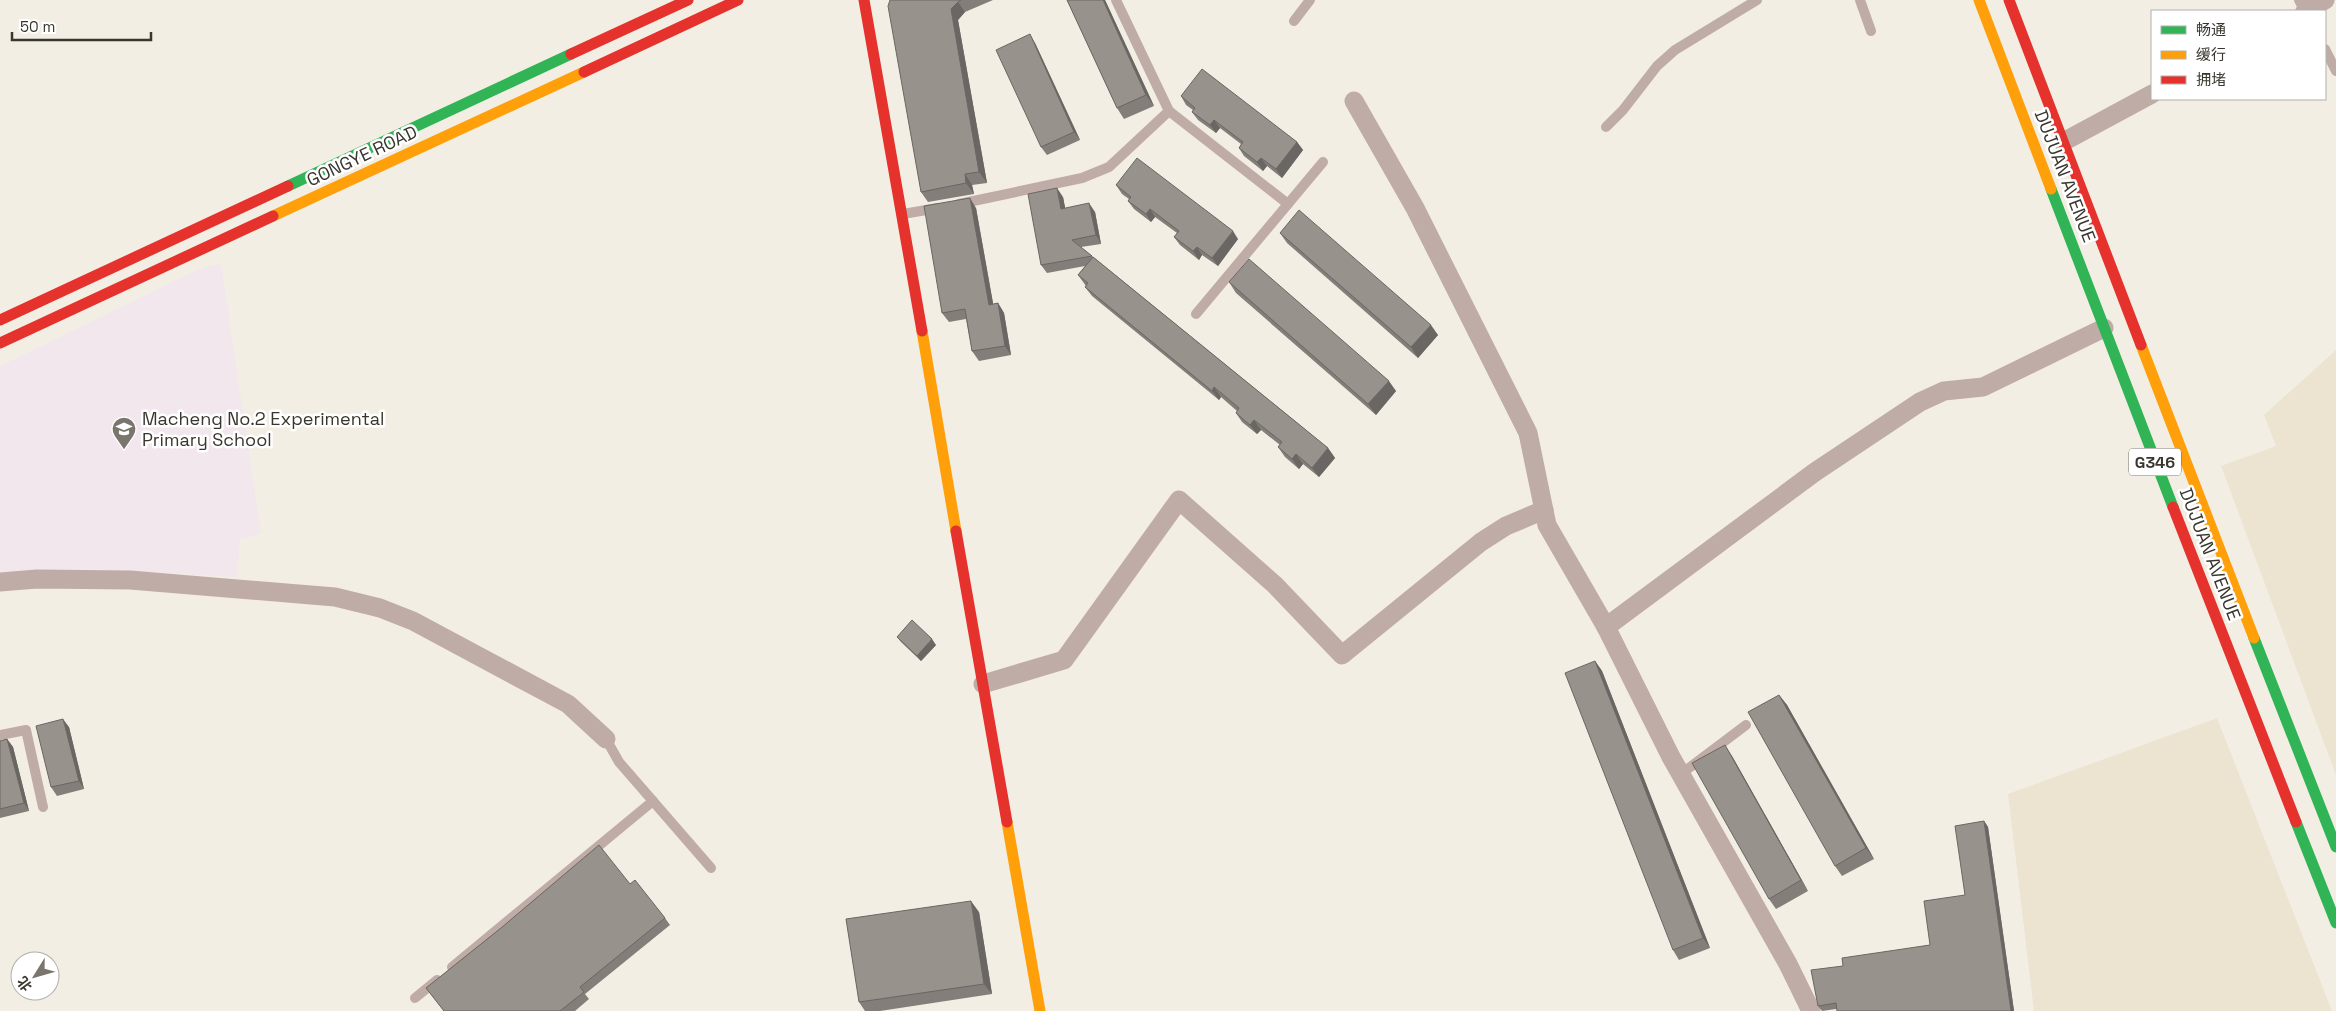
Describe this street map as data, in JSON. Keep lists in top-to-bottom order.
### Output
{
  "streets": {
    "main road": ["GONGYE ROAD", "DUJUAN AVENUE", "G346"]
  },
  "places": {
    "school or university": ["Macheng No.2 Experimental Primary School"]
  },
  "legend": ["畅通", "缓行", "拥堵"],
  "scale_bar": "50 m",
  "north": "bottom left"
}
